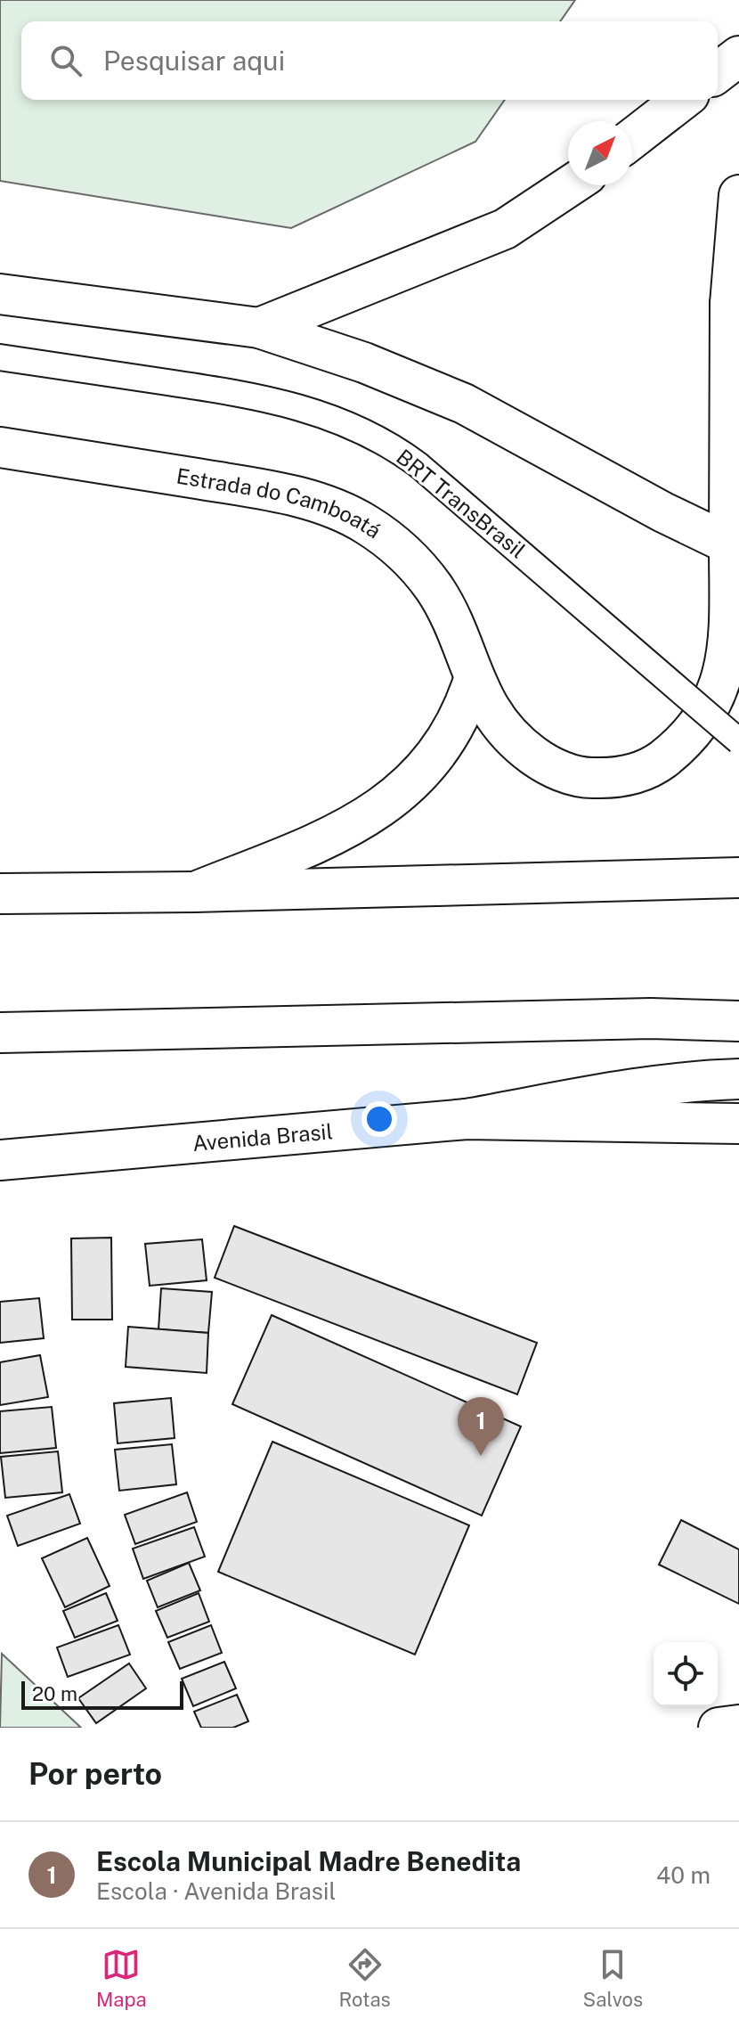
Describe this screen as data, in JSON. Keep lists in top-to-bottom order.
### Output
{
  "streets": {
    "main road": ["Estrada do Camboatá", "Avenida Brasil"],
    "lane": ["BRT TransBrasil"]
  },
  "scale_bar": "20 m",
  "north": "top right",
  "page": {
    "search": "Pesquisar aqui",
    "pins": "1",
    "scale": "20 m",
    "heading": "Por perto",
    "list": [
      {
        "mark": "1",
        "name": "Escola Municipal Madre Benedita",
        "note": "Escola · Avenida Brasil",
        "value": "40 m"
      }
    ],
    "nav": ["Mapa", "Rotas", "Salvos"]
  }
}
